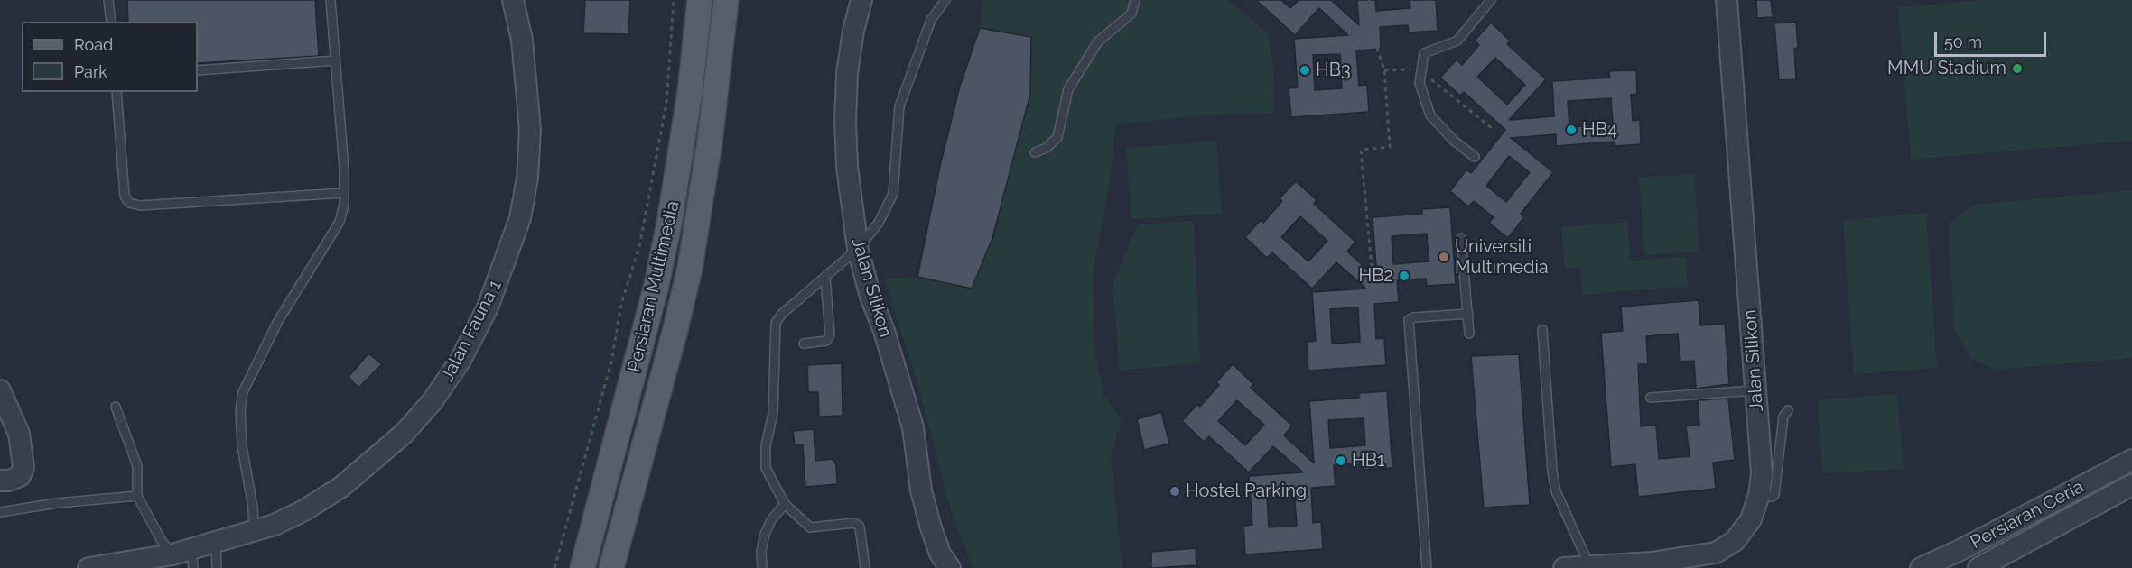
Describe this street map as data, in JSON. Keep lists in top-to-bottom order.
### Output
{
  "streets": {
    "main road": ["Persiaran Multimedia"],
    "street": ["Jalan Silikon", "Jalan Fauna 1", "Persiaran Ceria"]
  },
  "places": [
    "MMU Stadium",
    "HB3",
    "HB4",
    "Universiti Multimedia",
    "HB2",
    "HB1",
    "Hostel Parking"
  ],
  "legend": ["Road", "Park"],
  "scale_bar": "50 m"
}
